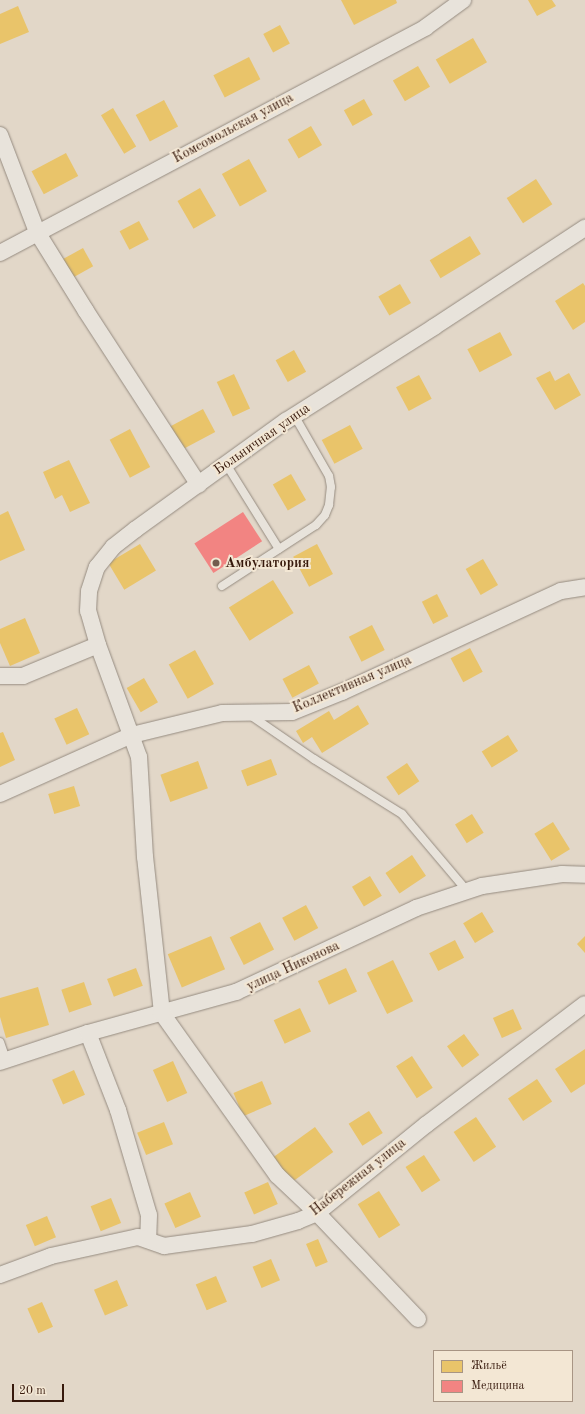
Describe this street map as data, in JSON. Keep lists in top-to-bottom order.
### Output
{
  "streets": {
    "street": [
      "Комсомольская улица",
      "Больничная улица",
      "Коллективная улица",
      "улица Никонова",
      "Набережная улица"
    ]
  },
  "crossings": [
    ["Больничная улица", "Коллективная улица"],
    ["Больничная улица", "улица Никонова"]
  ],
  "places": ["Амбулатория"],
  "legend": ["Жильё", "Медицина"],
  "scale_bar": "20 m"
}
